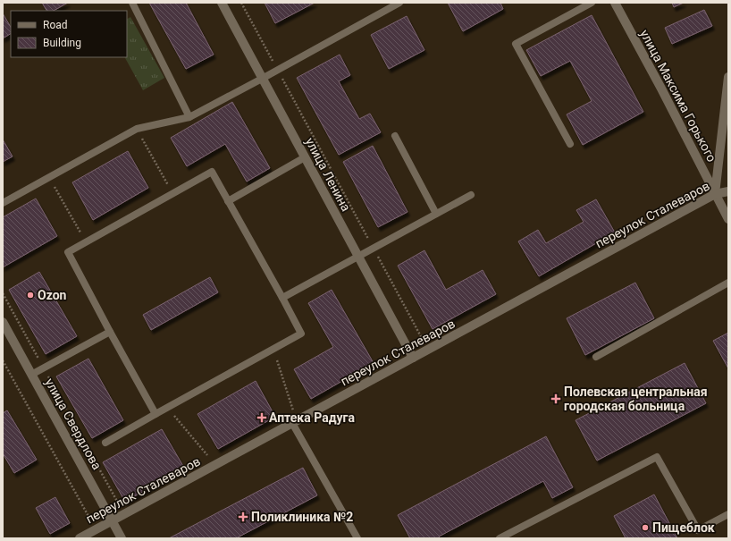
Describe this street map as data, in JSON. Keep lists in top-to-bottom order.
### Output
{
  "streets": {
    "street": [
      "улица Максима Горького",
      "улица Ленина",
      "переулок Сталеваров",
      "улица Свердлова"
    ]
  },
  "crossings": [
    ["улица Максима Горького", "переулок Сталеваров"],
    ["улица Ленина", "переулок Сталеваров"],
    ["переулок Сталеваров", "улица Свердлова"]
  ],
  "places": {
    "other": ["Ozon", "Пищеблок"],
    "health": ["Полевская центральная городская больница", "Аптека Радуга", "Поликлиника №2"]
  },
  "legend": ["Road", "Building"]
}
